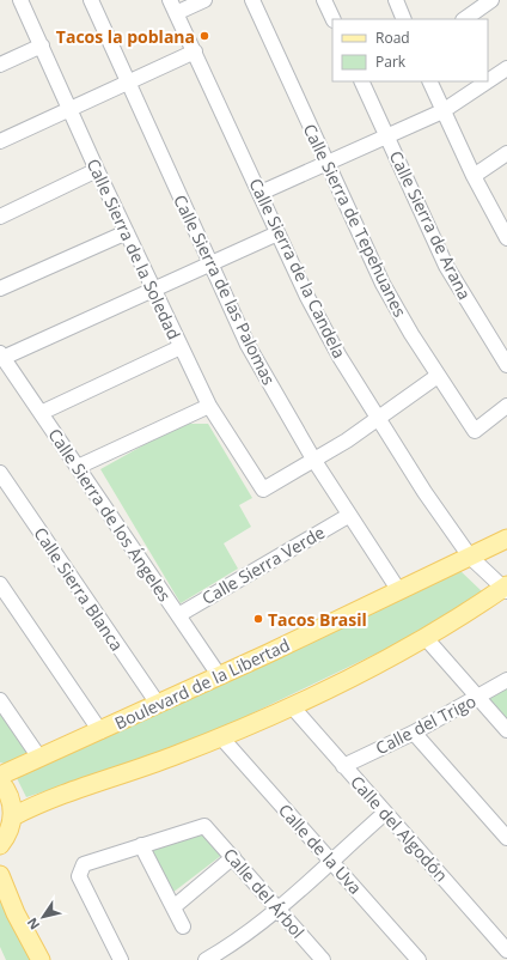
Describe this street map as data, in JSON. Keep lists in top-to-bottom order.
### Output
{
  "streets": {
    "main road": ["Boulevard de la Libertad"],
    "street": [
      "Calle Sierra de Tepehuanes",
      "Calle Sierra de Arana",
      "Calle Sierra de la Soledad",
      "Calle Sierra de la Candela",
      "Calle Sierra de las Palomas",
      "Calle Sierra de los Ángeles",
      "Calle Sierra Verde",
      "Calle Sierra Blanca",
      "Calle del Trigo",
      "Calle del Algodón",
      "Calle de la Uva",
      "Calle del Árbol"
    ]
  },
  "crossings": [
    ["Calle Sierra de la Soledad", "Calle Sierra de las Palomas"],
    ["Calle Sierra de la Candela", "Boulevard de la Libertad"],
    ["Calle Sierra de las Palomas", "Calle Sierra Verde"],
    ["Calle Sierra de las Palomas", "Boulevard de la Libertad"],
    ["Calle Sierra de los Ángeles", "Calle Sierra Verde"],
    ["Calle Sierra de los Ángeles", "Boulevard de la Libertad"],
    ["Calle Sierra Blanca", "Boulevard de la Libertad"],
    ["Calle del Trigo", "Calle del Algodón"]
  ],
  "places": ["Tacos la poblana", "Tacos Brasil"],
  "legend": ["Road", "Park"],
  "north": "bottom left"
}
